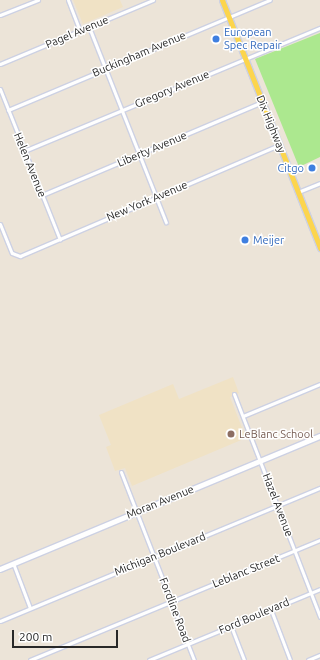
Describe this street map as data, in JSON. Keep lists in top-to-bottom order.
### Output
{
  "streets": {
    "main road": ["Dix Highway", "Moran Avenue"],
    "street": [
      "Pagel Avenue",
      "Buckingham Avenue",
      "Gregory Avenue",
      "Liberty Avenue",
      "Helen Avenue",
      "New York Avenue",
      "Hazel Avenue",
      "Michigan Boulevard",
      "Leblanc Street",
      "Fordline Road",
      "Ford Boulevard"
    ]
  },
  "crossings": [
    ["Buckingham Avenue", "Dix Highway"],
    ["Buckingham Avenue", "Helen Avenue"],
    ["Gregory Avenue", "Dix Highway"],
    ["Gregory Avenue", "Helen Avenue"],
    ["Dix Highway", "Liberty Avenue"],
    ["Dix Highway", "New York Avenue"],
    ["Liberty Avenue", "Helen Avenue"],
    ["Helen Avenue", "New York Avenue"],
    ["Moran Avenue", "Hazel Avenue"],
    ["Moran Avenue", "Fordline Road"],
    ["Hazel Avenue", "Michigan Boulevard"],
    ["Hazel Avenue", "Leblanc Street"],
    ["Hazel Avenue", "Ford Boulevard"],
    ["Michigan Boulevard", "Fordline Road"],
    ["Leblanc Street", "Fordline Road"],
    ["Fordline Road", "Ford Boulevard"]
  ],
  "places": [
    "European Spec Repair",
    "Citgo",
    "Meijer",
    "LeBlanc School"
  ],
  "scale_bar": "200 m"
}
